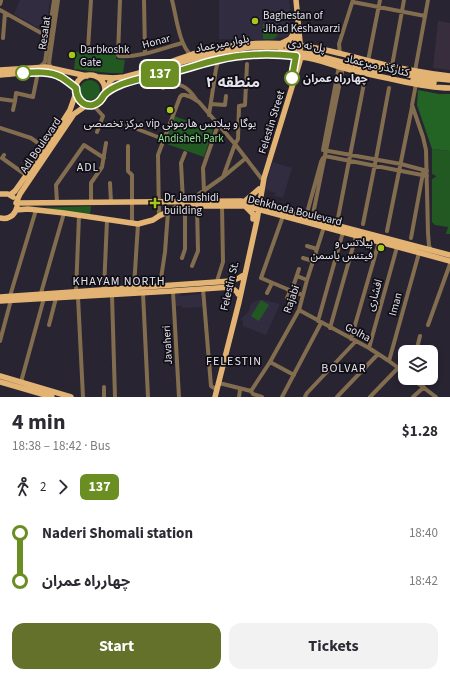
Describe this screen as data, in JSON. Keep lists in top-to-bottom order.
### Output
{
  "streets": {
    "main road": [
      "بلوار میرعماد",
      "پل نه دی",
      "کنارگذر میرعماد",
      "Felestin Street",
      "Adl Boulevard",
      "Dehkhoda Boulevard",
      "Felestin St."
    ],
    "street": [
      "Resalat",
      "Honar",
      "افشاری",
      "Rajabi",
      "Iman",
      "Golha",
      "Javaheri"
    ]
  },
  "crossings": [
    ["بلوار میرعماد", "پل نه دی"],
    ["بلوار میرعماد", "کنارگذر میرعماد"],
    ["پل نه دی", "کنارگذر میرعماد"],
    ["کنارگذر میرعماد", "Felestin Street"],
    ["Adl Boulevard", "Dehkhoda Boulevard"],
    ["Dehkhoda Boulevard", "Felestin St."],
    ["Dehkhoda Boulevard", "افشاری"],
    ["Dehkhoda Boulevard", "Rajabi"],
    ["Dehkhoda Boulevard", "Iman"],
    ["افشاری", "Golha"],
    ["Rajabi", "Golha"],
    ["Iman", "Golha"]
  ],
  "districts": [
    "منطقه ۲",
    "ADL",
    "KHAYAM NORTH",
    "FELESTIN",
    "BOLVAR"
  ],
  "parks": ["Andisheh Park"],
  "places": {
    "other": [
      "Baghestan of Jihad Keshavarzi",
      "Darbkoshk Gate",
      "چهارراه عمران",
      "مرکز تخصصی vip یوگا و پیلاتس هارمونی",
      "پیلاتس و فیتنس یاسمن"
    ],
    "health": ["Dr Jamshidi building"]
  },
  "lines": ["bus line 137"],
  "page": {
    "on_map": "137",
    "heading": ["4 min", "18:38 – 18:42 · Bus", "$1.28"],
    "legs": ["2", "137"],
    "list": [
      {
        "name": "Naderi Shomali station",
        "value": "18:40"
      },
      {
        "name": "چهارراه عمران",
        "value": "18:42"
      }
    ],
    "buttons": ["Start", "Tickets"]
  }
}
